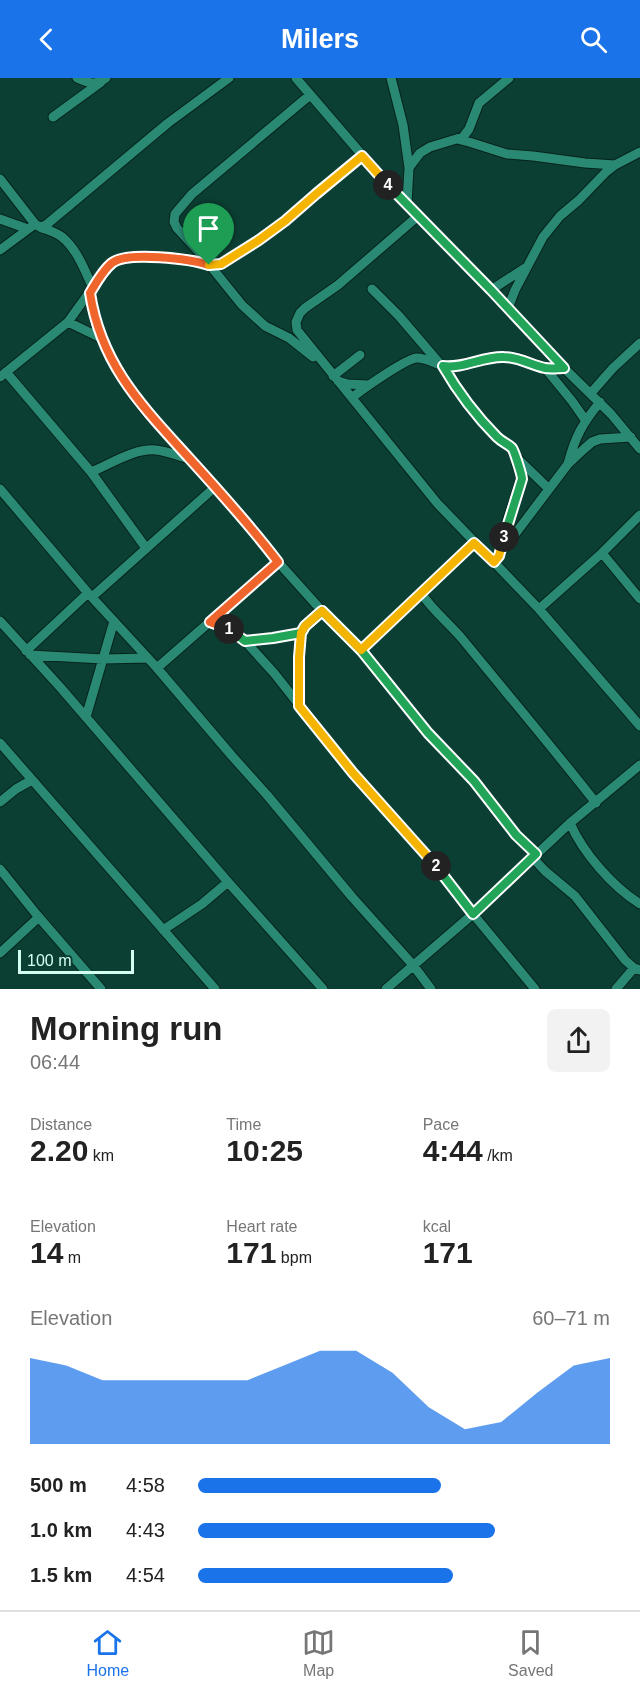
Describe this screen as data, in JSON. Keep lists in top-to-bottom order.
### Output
{
  "scale_bar": "100 m",
  "page": {
    "header": "Milers",
    "pins": [
      "4",
      "3",
      "1",
      "2"
    ],
    "scale": "100 m",
    "heading": ["Morning run", "06:44"],
    "stats": [
      ["Distance", "2.20 km"],
      ["Time", "10:25"],
      ["Pace", "4:44 /km"],
      ["Elevation", "14 m"],
      ["Heart rate", "171 bpm"],
      ["kcal", "171"]
    ],
    "chart": ["Elevation", "60–71 m"],
    "list": [
      {
        "name": "500 m",
        "note": "4:58"
      },
      {
        "name": "1.0 km",
        "note": "4:43"
      },
      {
        "name": "1.5 km",
        "note": "4:54"
      }
    ],
    "tabs": ["Home", "Map", "Saved"]
  }
}
